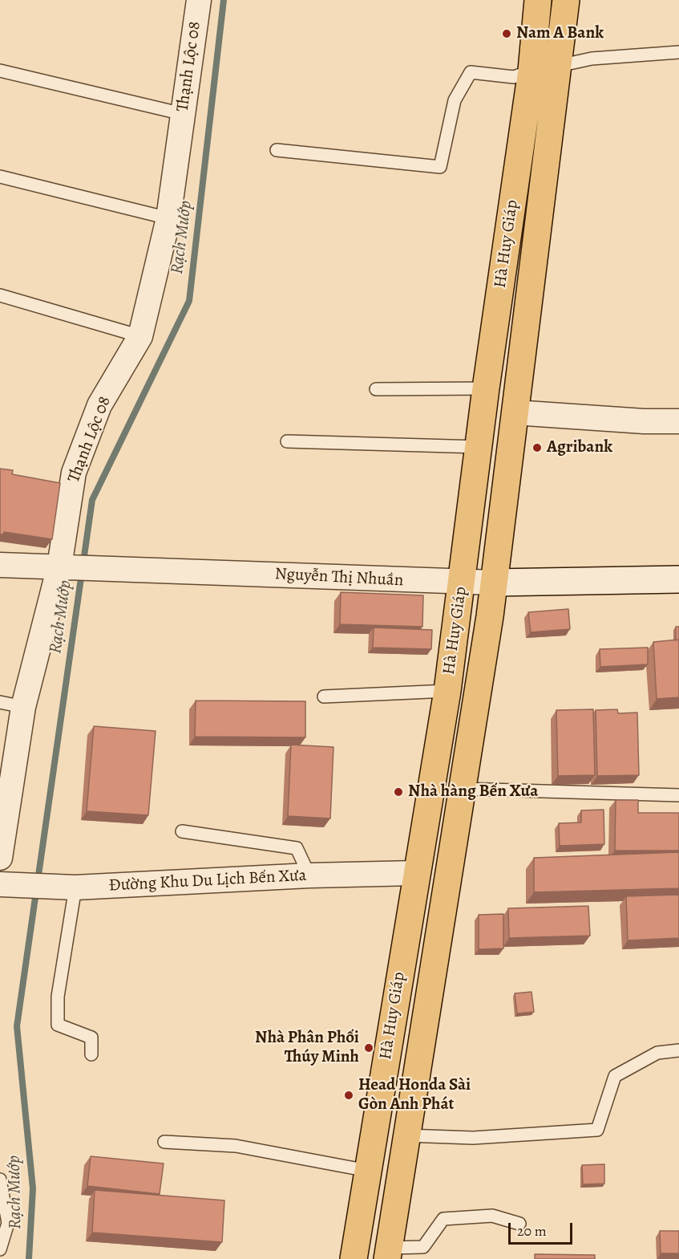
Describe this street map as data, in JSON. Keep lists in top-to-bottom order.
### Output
{
  "streets": {
    "main road": ["Hà Huy Giáp"],
    "street": ["Thạnh Lộc 08", "Nguyễn Thị Nhuần", "Đường Khu Du Lịch Bến Xưa"]
  },
  "crossings": [
    ["Thạnh Lộc 08", "Nguyễn Thị Nhuần"],
    ["Hà Huy Giáp", "Nguyễn Thị Nhuần"],
    ["Hà Huy Giáp", "Đường Khu Du Lịch Bến Xưa"]
  ],
  "water": ["Rạch Mướp"],
  "places": [
    "Nam A Bank",
    "Agribank",
    "Nhà hàng Bến Xưa",
    "Nhà Phân Phối Thúy Minh",
    "Head Honda Sài Gòn Anh Phát"
  ],
  "scale_bar": "20 m"
}
